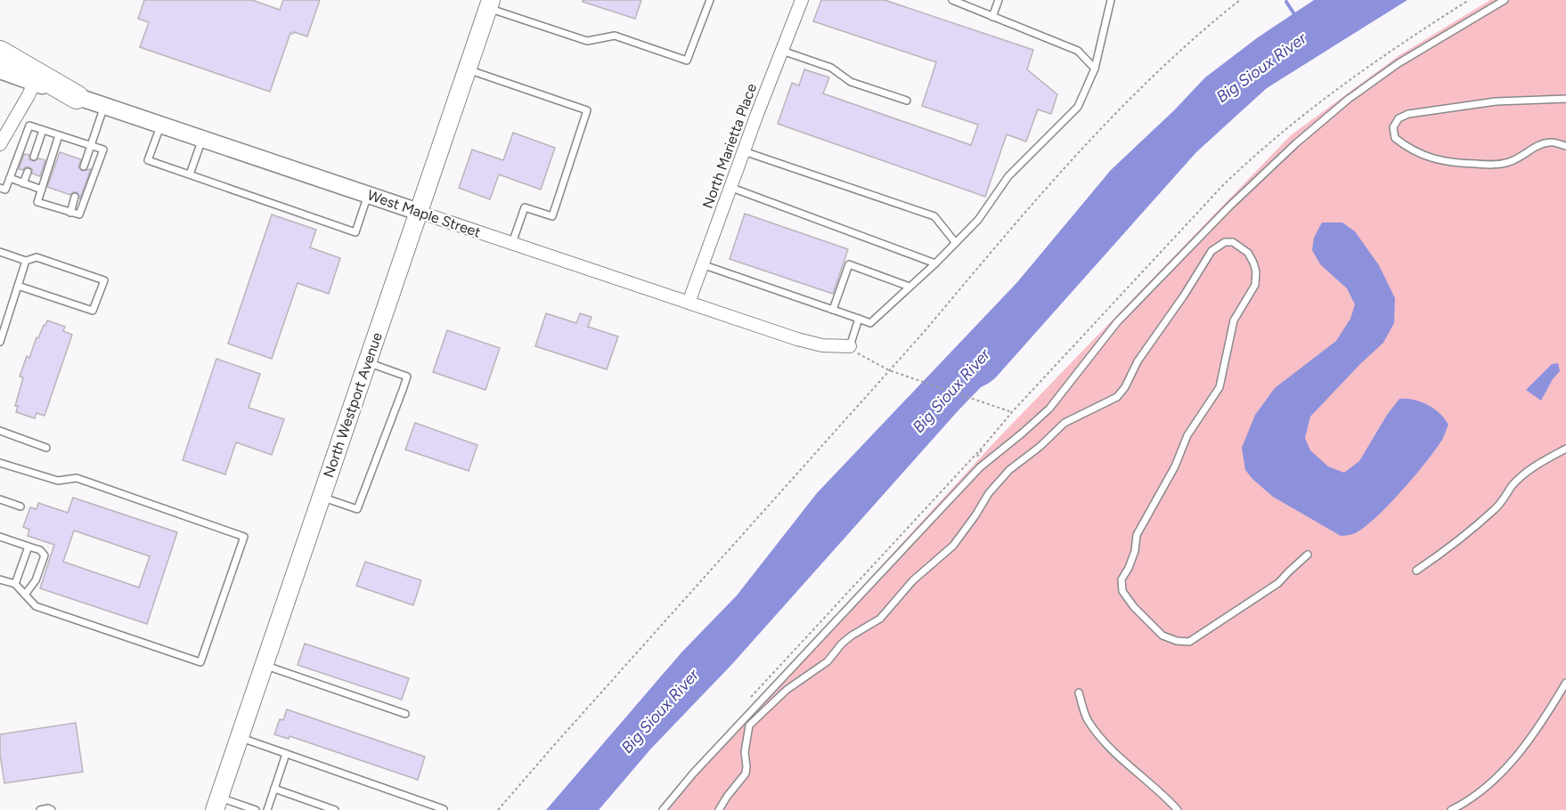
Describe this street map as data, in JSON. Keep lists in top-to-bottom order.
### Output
{
  "streets": {
    "main road": ["North Westport Avenue"],
    "street": ["North Marietta Place", "West Maple Street"]
  },
  "crossings": [
    ["North Marietta Place", "West Maple Street"],
    ["West Maple Street", "North Westport Avenue"]
  ],
  "water": ["Big Sioux River"]
}
